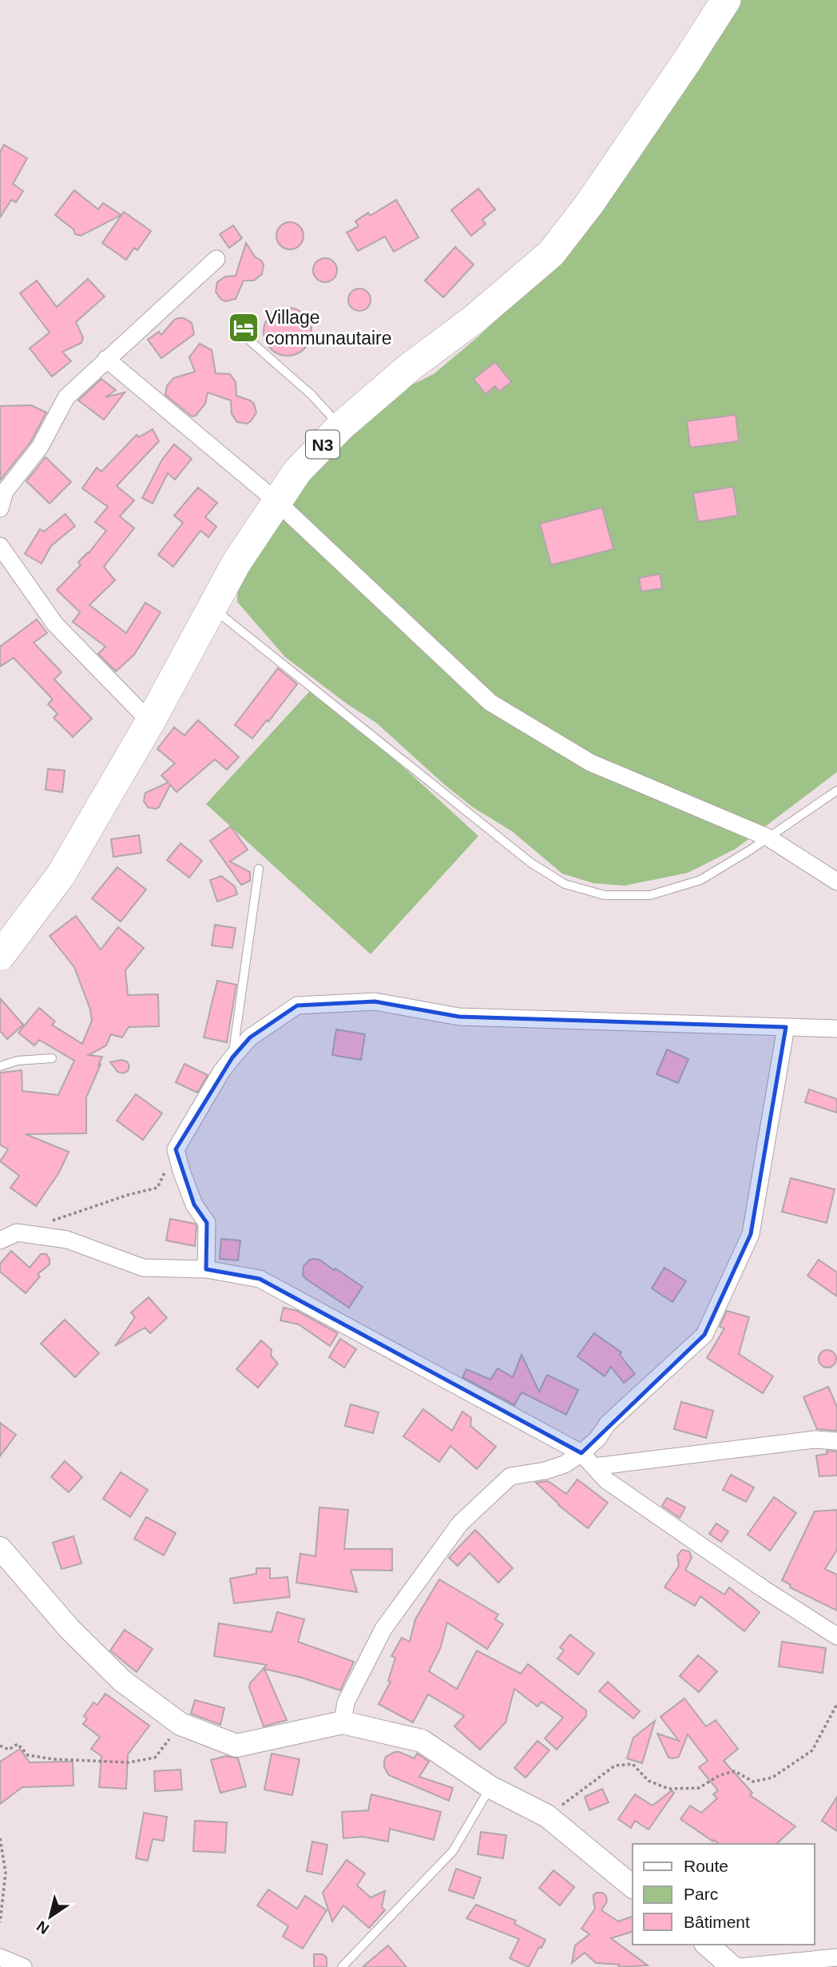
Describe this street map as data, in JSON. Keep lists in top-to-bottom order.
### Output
{
  "streets": {
    "highway": ["N3"]
  },
  "places": {
    "hotel": ["Village communautaire"]
  },
  "legend": ["Route", "Parc", "Bâtiment"],
  "north": "bottom left"
}
